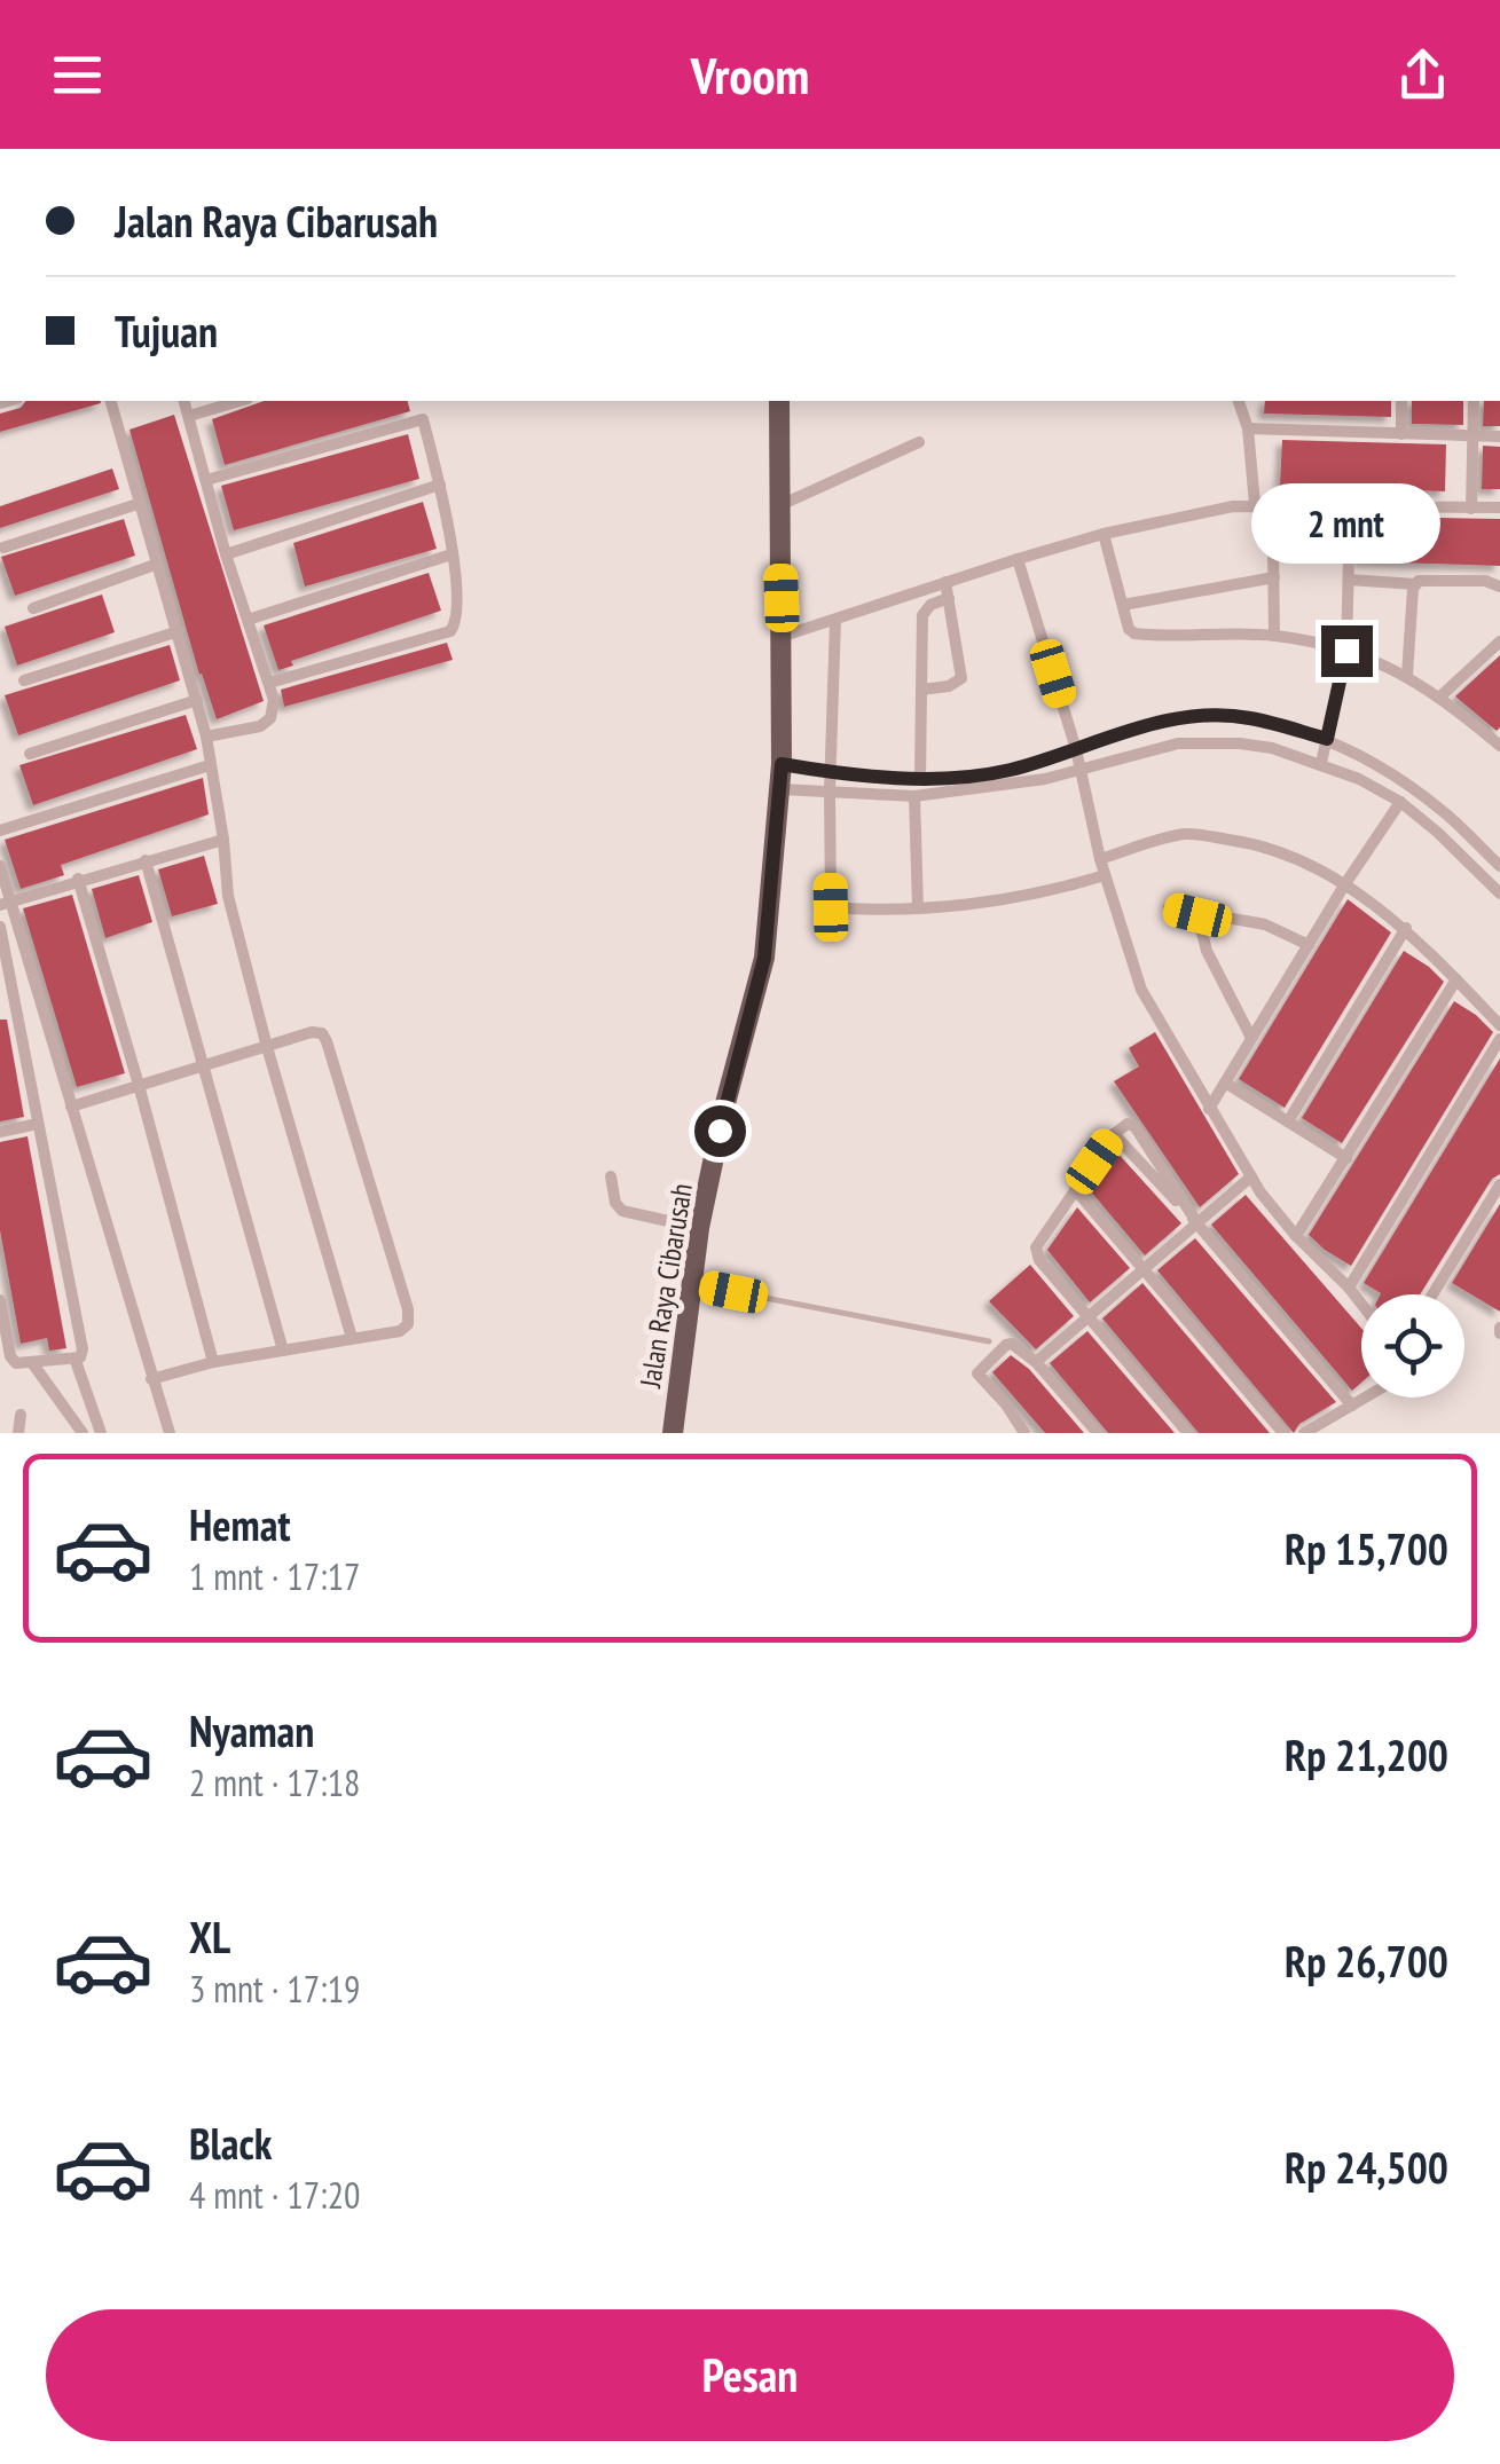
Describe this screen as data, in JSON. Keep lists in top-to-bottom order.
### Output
{
  "streets": {
    "main road": ["Jalan Raya Cibarusah"]
  },
  "page": {
    "header": "Vroom",
    "banner": ["Jalan Raya Cibarusah", "Tujuan"],
    "bubble": "2 mnt",
    "list": [
      {
        "name": "Hemat",
        "note": "1 mnt · 17:17",
        "value": "Rp 15,700"
      },
      {
        "name": "Nyaman",
        "note": "2 mnt · 17:18",
        "value": "Rp 21,200"
      },
      {
        "name": "XL",
        "note": "3 mnt · 17:19",
        "value": "Rp 26,700"
      },
      {
        "name": "Black",
        "note": "4 mnt · 17:20",
        "value": "Rp 24,500"
      }
    ],
    "buttons": "Pesan"
  }
}
